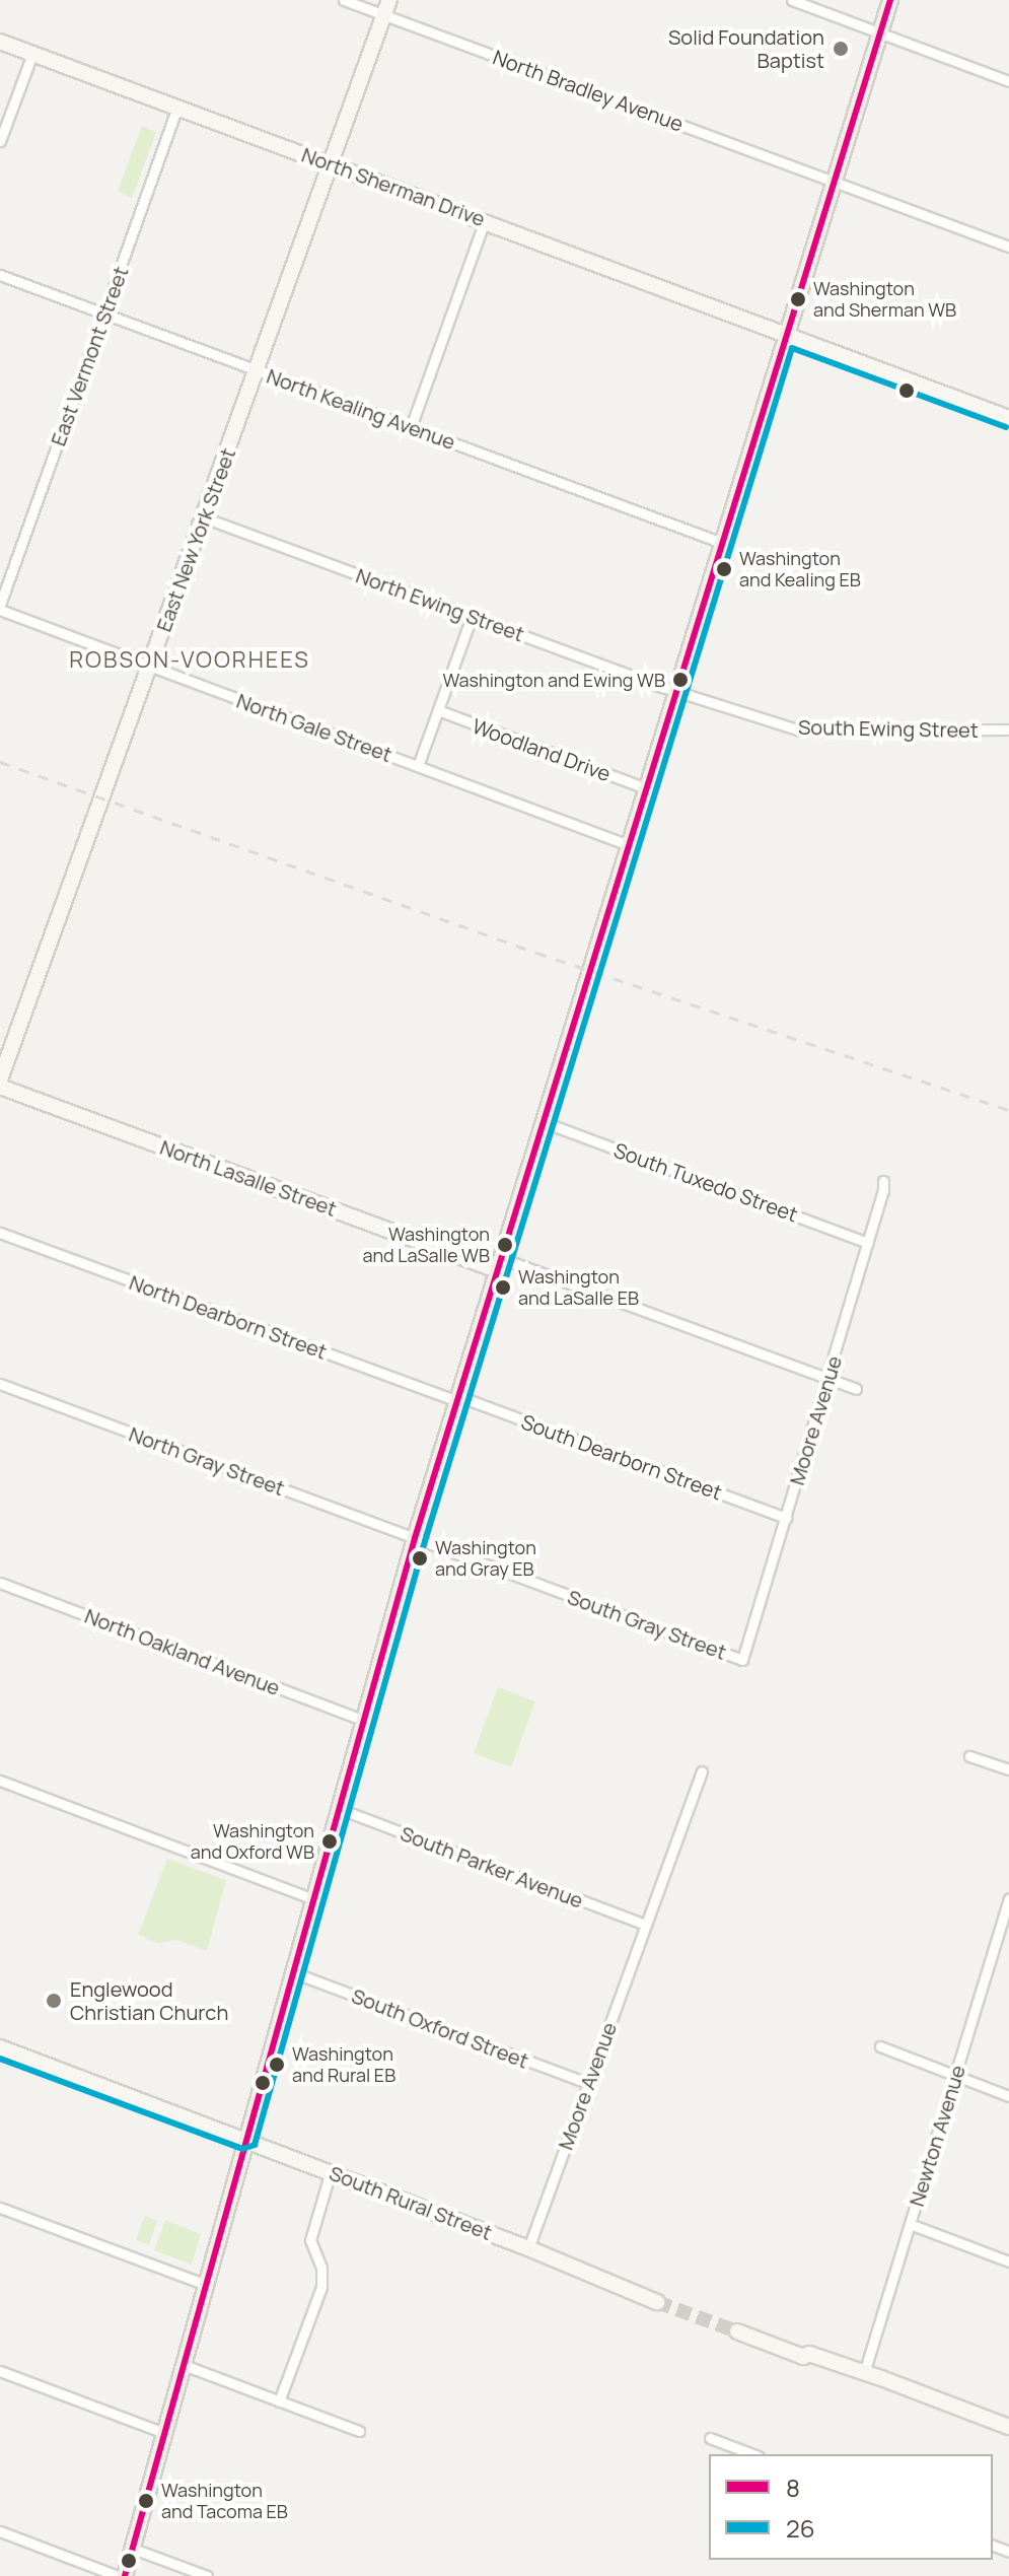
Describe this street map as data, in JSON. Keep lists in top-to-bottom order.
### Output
{
  "streets": {
    "main road": [
      "North Sherman Drive",
      "East New York Street",
      "North Lasalle Street",
      "South Rural Street"
    ],
    "street": [
      "North Bradley Avenue",
      "East Vermont Street",
      "North Kealing Avenue",
      "North Ewing Street",
      "North Gale Street",
      "South Ewing Street",
      "Woodland Drive",
      "South Tuxedo Street",
      "North Dearborn Street",
      "Moore Avenue",
      "South Dearborn Street",
      "North Gray Street",
      "South Gray Street",
      "North Oakland Avenue",
      "South Parker Avenue",
      "South Oxford Street",
      "Newton Avenue"
    ]
  },
  "crossings": [
    ["North Bradley Avenue", "East New York Street"],
    ["North Sherman Drive", "East Vermont Street"],
    ["North Sherman Drive", "East New York Street"],
    ["East Vermont Street", "North Kealing Avenue"],
    ["East Vermont Street", "North Gale Street"],
    ["North Kealing Avenue", "East New York Street"],
    ["East New York Street", "North Ewing Street"],
    ["East New York Street", "North Gale Street"],
    ["North Ewing Street", "South Ewing Street"],
    ["South Tuxedo Street", "Moore Avenue"],
    ["North Dearborn Street", "South Dearborn Street"],
    ["Moore Avenue", "South Dearborn Street"],
    ["Moore Avenue", "South Gray Street"],
    ["Moore Avenue", "South Parker Avenue"],
    ["Moore Avenue", "South Oxford Street"],
    ["Moore Avenue", "South Rural Street"],
    ["North Gray Street", "South Gray Street"]
  ],
  "districts": ["ROBSON-VOORHEES"],
  "places": [
    "Solid Foundation Baptist",
    "Washington and Sherman WB",
    "Washington and Kealing EB",
    "Washington and Ewing WB",
    "Washington and LaSalle WB",
    "Washington and LaSalle EB",
    "Washington and Gray EB",
    "Washington and Oxford WB",
    "Englewood Christian Church",
    "Washington and Rural EB",
    "Washington and Tacoma EB"
  ],
  "lines": ["transit line 8", "transit line 26"],
  "legend": ["8", "26"]
}
